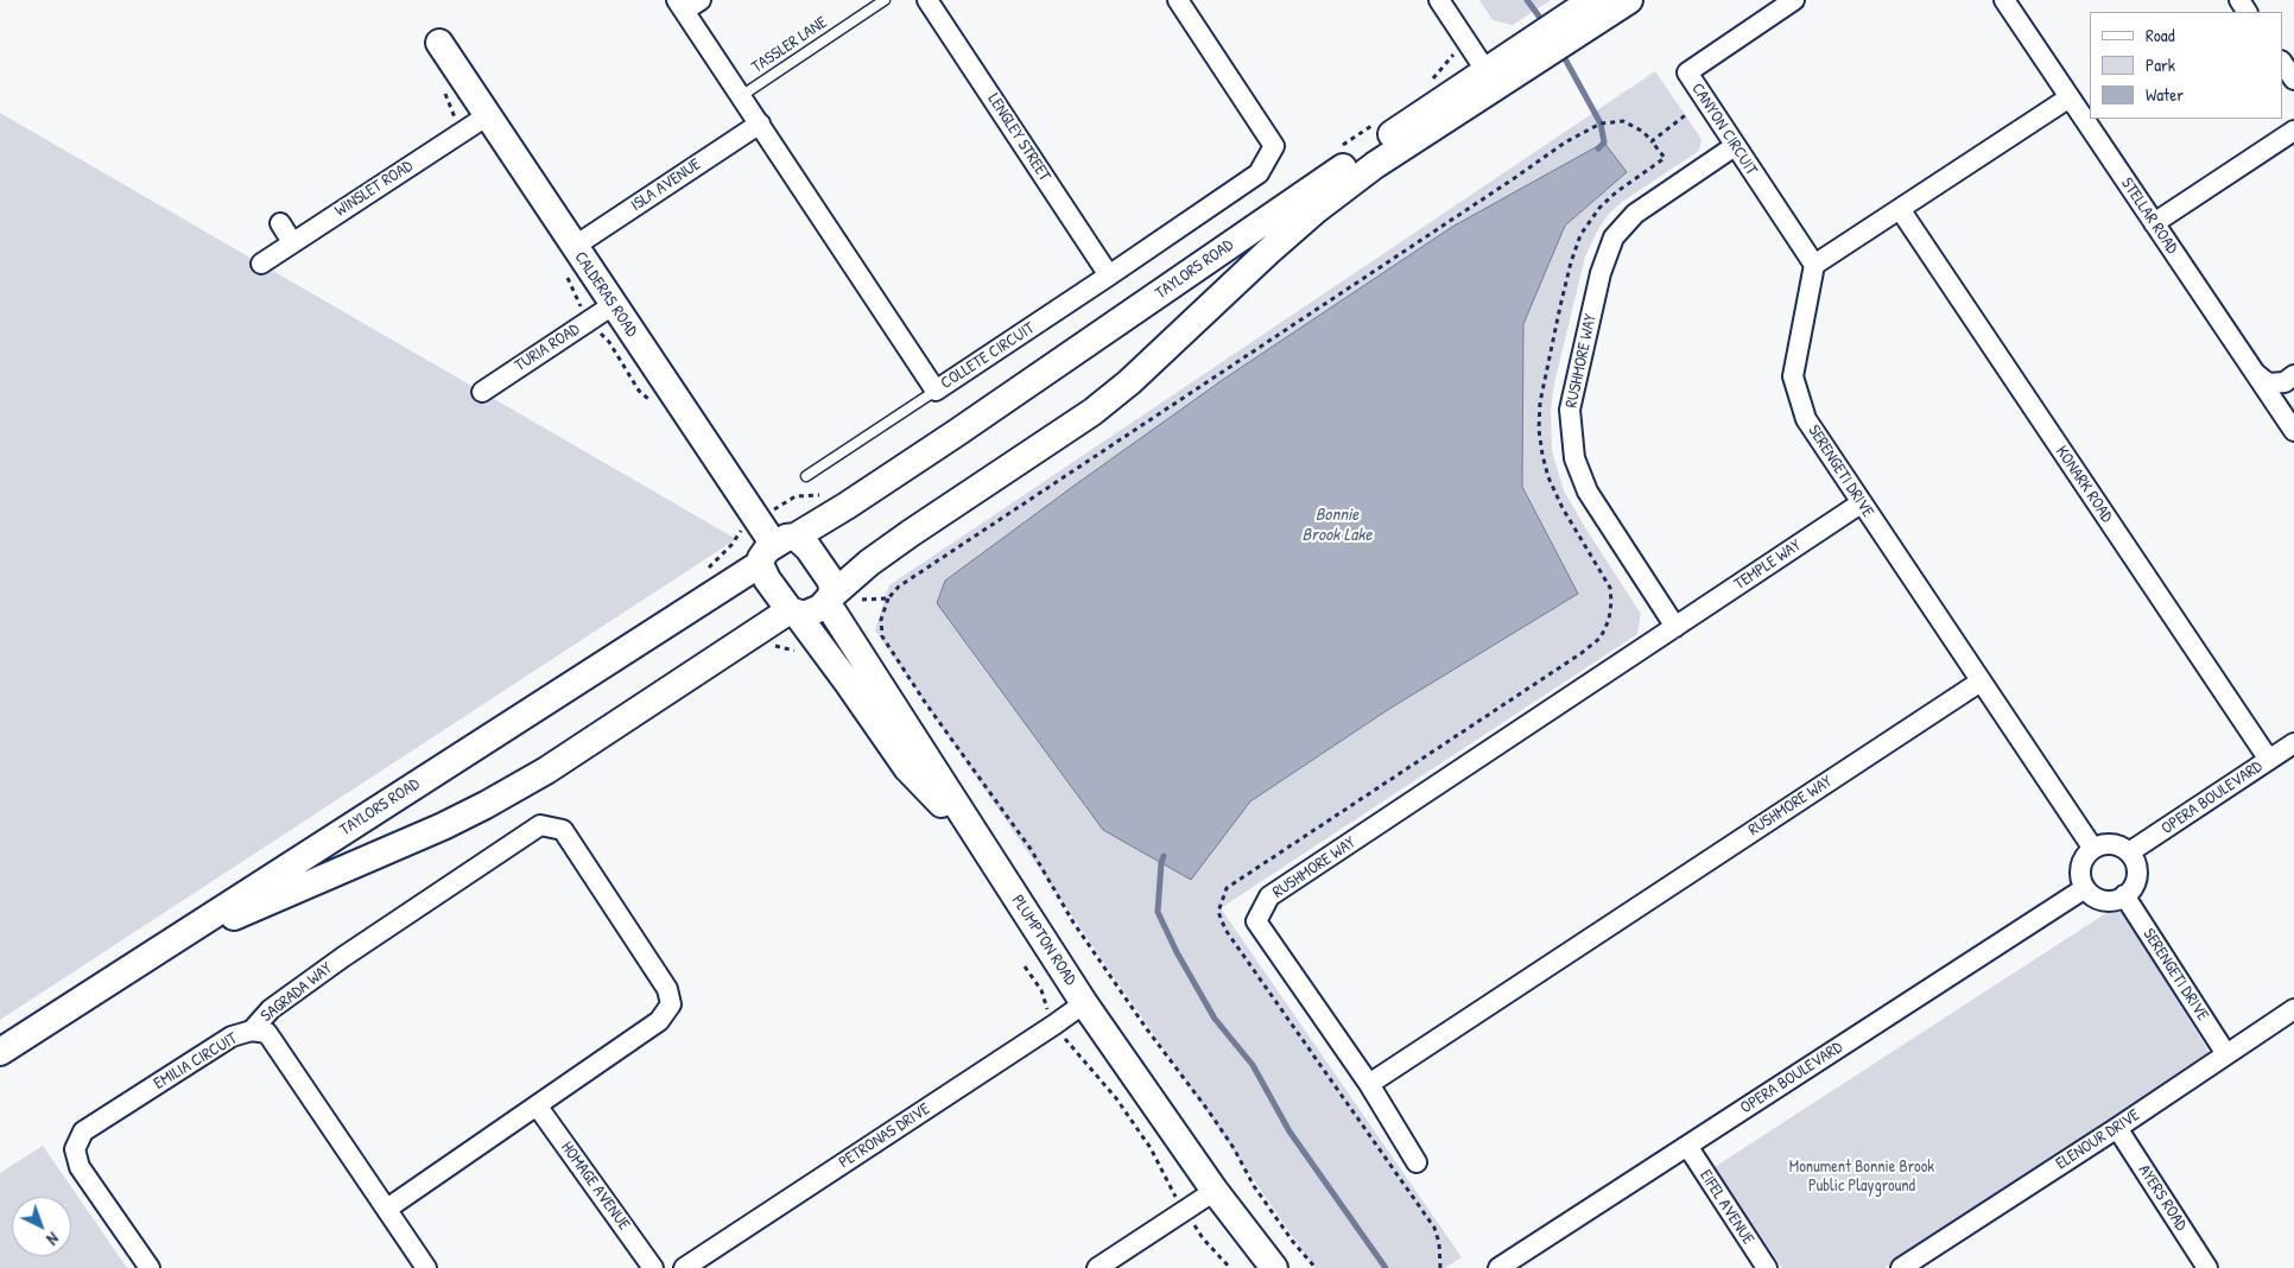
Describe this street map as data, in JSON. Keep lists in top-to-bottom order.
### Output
{
  "streets": {
    "street": [
      "CANYON CIRCUIT",
      "LENGLEY STREET",
      "ISLA AVENUE",
      "WINSLET ROAD",
      "STELLAR ROAD",
      "TAYLORS ROAD",
      "CALDERAS ROAD",
      "TURIA ROAD",
      "COLLETE CIRCUIT",
      "RUSHMORE WAY",
      "SERENGETI DRIVE",
      "KONARK ROAD",
      "TEMPLE WAY",
      "OPERA BOULEVARD",
      "PLUMPTON ROAD",
      "SAGRADA WAY",
      "EMILIA CIRCUIT",
      "PETRONAS DRIVE",
      "ELENOUR DRIVE",
      "HOMAGE AVENUE",
      "AYERS ROAD",
      "EIFEL AVENUE"
    ],
    "lane": ["TASSLER LANE"]
  },
  "crossings": [
    ["TASSLER LANE", "COLLETE CIRCUIT"],
    ["CANYON CIRCUIT", "RUSHMORE WAY"],
    ["CANYON CIRCUIT", "SERENGETI DRIVE"],
    ["LENGLEY STREET", "COLLETE CIRCUIT"],
    ["ISLA AVENUE", "CALDERAS ROAD"],
    ["ISLA AVENUE", "COLLETE CIRCUIT"],
    ["WINSLET ROAD", "CALDERAS ROAD"],
    ["TAYLORS ROAD", "CALDERAS ROAD"],
    ["TAYLORS ROAD", "PLUMPTON ROAD"],
    ["CALDERAS ROAD", "TURIA ROAD"],
    ["CALDERAS ROAD", "PLUMPTON ROAD"],
    ["RUSHMORE WAY", "SERENGETI DRIVE"],
    ["RUSHMORE WAY", "TEMPLE WAY"],
    ["SERENGETI DRIVE", "TEMPLE WAY"],
    ["SERENGETI DRIVE", "OPERA BOULEVARD"],
    ["SERENGETI DRIVE", "ELENOUR DRIVE"],
    ["KONARK ROAD", "OPERA BOULEVARD"],
    ["OPERA BOULEVARD", "EIFEL AVENUE"],
    ["PLUMPTON ROAD", "PETRONAS DRIVE"],
    ["SAGRADA WAY", "EMILIA CIRCUIT"],
    ["SAGRADA WAY", "HOMAGE AVENUE"],
    ["ELENOUR DRIVE", "AYERS ROAD"]
  ],
  "water": ["Bonnie Brook Lake"],
  "parks": ["Monument Bonnie Brook Public Playground"],
  "legend": ["Road", "Park", "Water"],
  "north": "bottom right"
}
